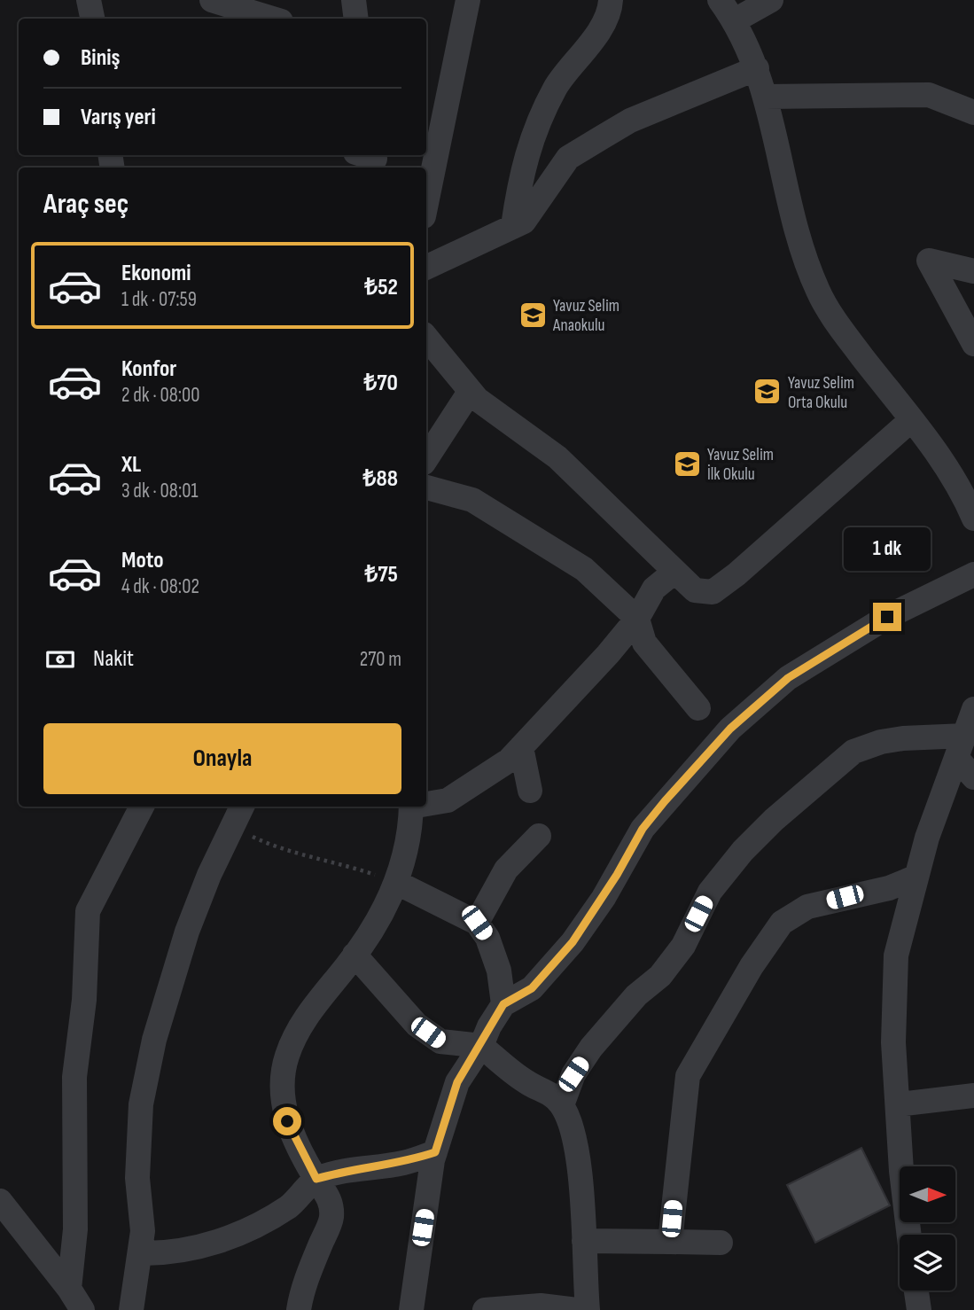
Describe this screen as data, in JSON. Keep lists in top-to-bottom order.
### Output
{
  "places": {
    "school or university": ["Yavuz Selim Anaokulu", "Yavuz Selim Orta Okulu", "Yavuz Selim İlk Okulu"]
  },
  "north": "right",
  "page": {
    "banner": ["Biniş", "Varış yeri"],
    "heading": "Araç seç",
    "list": [
      {
        "name": "Ekonomi",
        "note": "1 dk · 07:59",
        "value": "₺52"
      },
      {
        "name": "Konfor",
        "note": "2 dk · 08:00",
        "value": "₺70"
      },
      {
        "name": "XL",
        "note": "3 dk · 08:01",
        "value": "₺88"
      },
      {
        "name": "Moto",
        "note": "4 dk · 08:02",
        "value": "₺75"
      }
    ],
    "bubble": "1 dk",
    "pay": ["Nakit", "270 m"],
    "buttons": "Onayla"
  }
}
